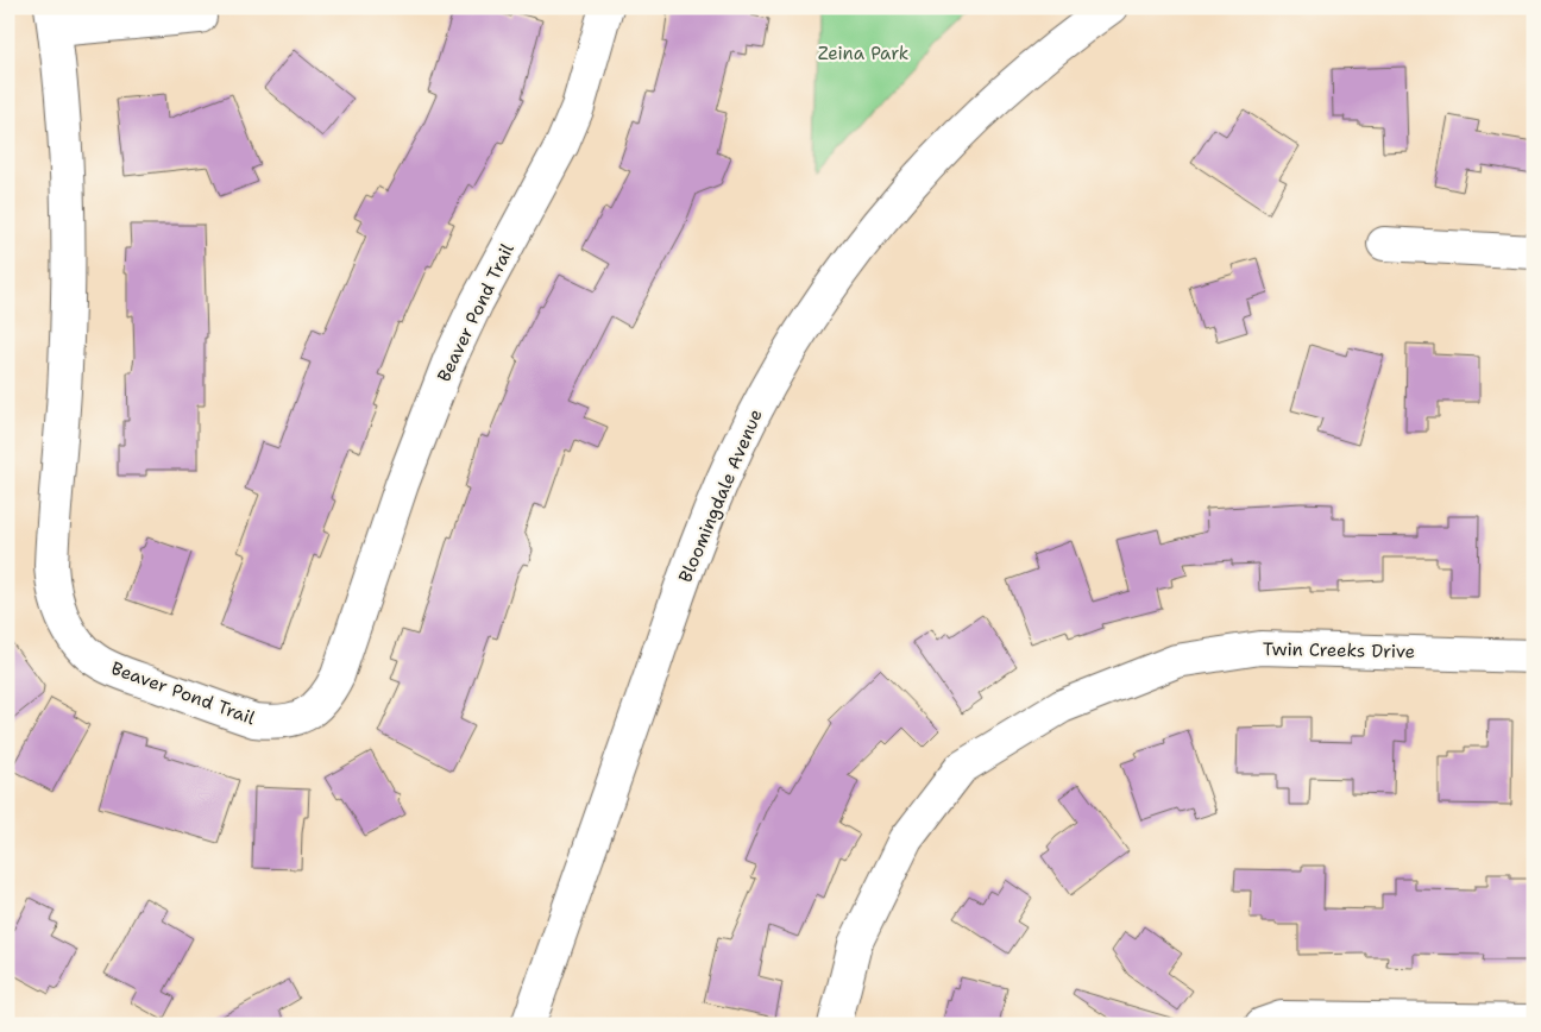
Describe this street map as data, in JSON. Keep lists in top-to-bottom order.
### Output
{
  "streets": {
    "street": ["Beaver Pond Trail", "Bloomingdale Avenue", "Twin Creeks Drive"]
  },
  "parks": ["Zeina Park"]
}
